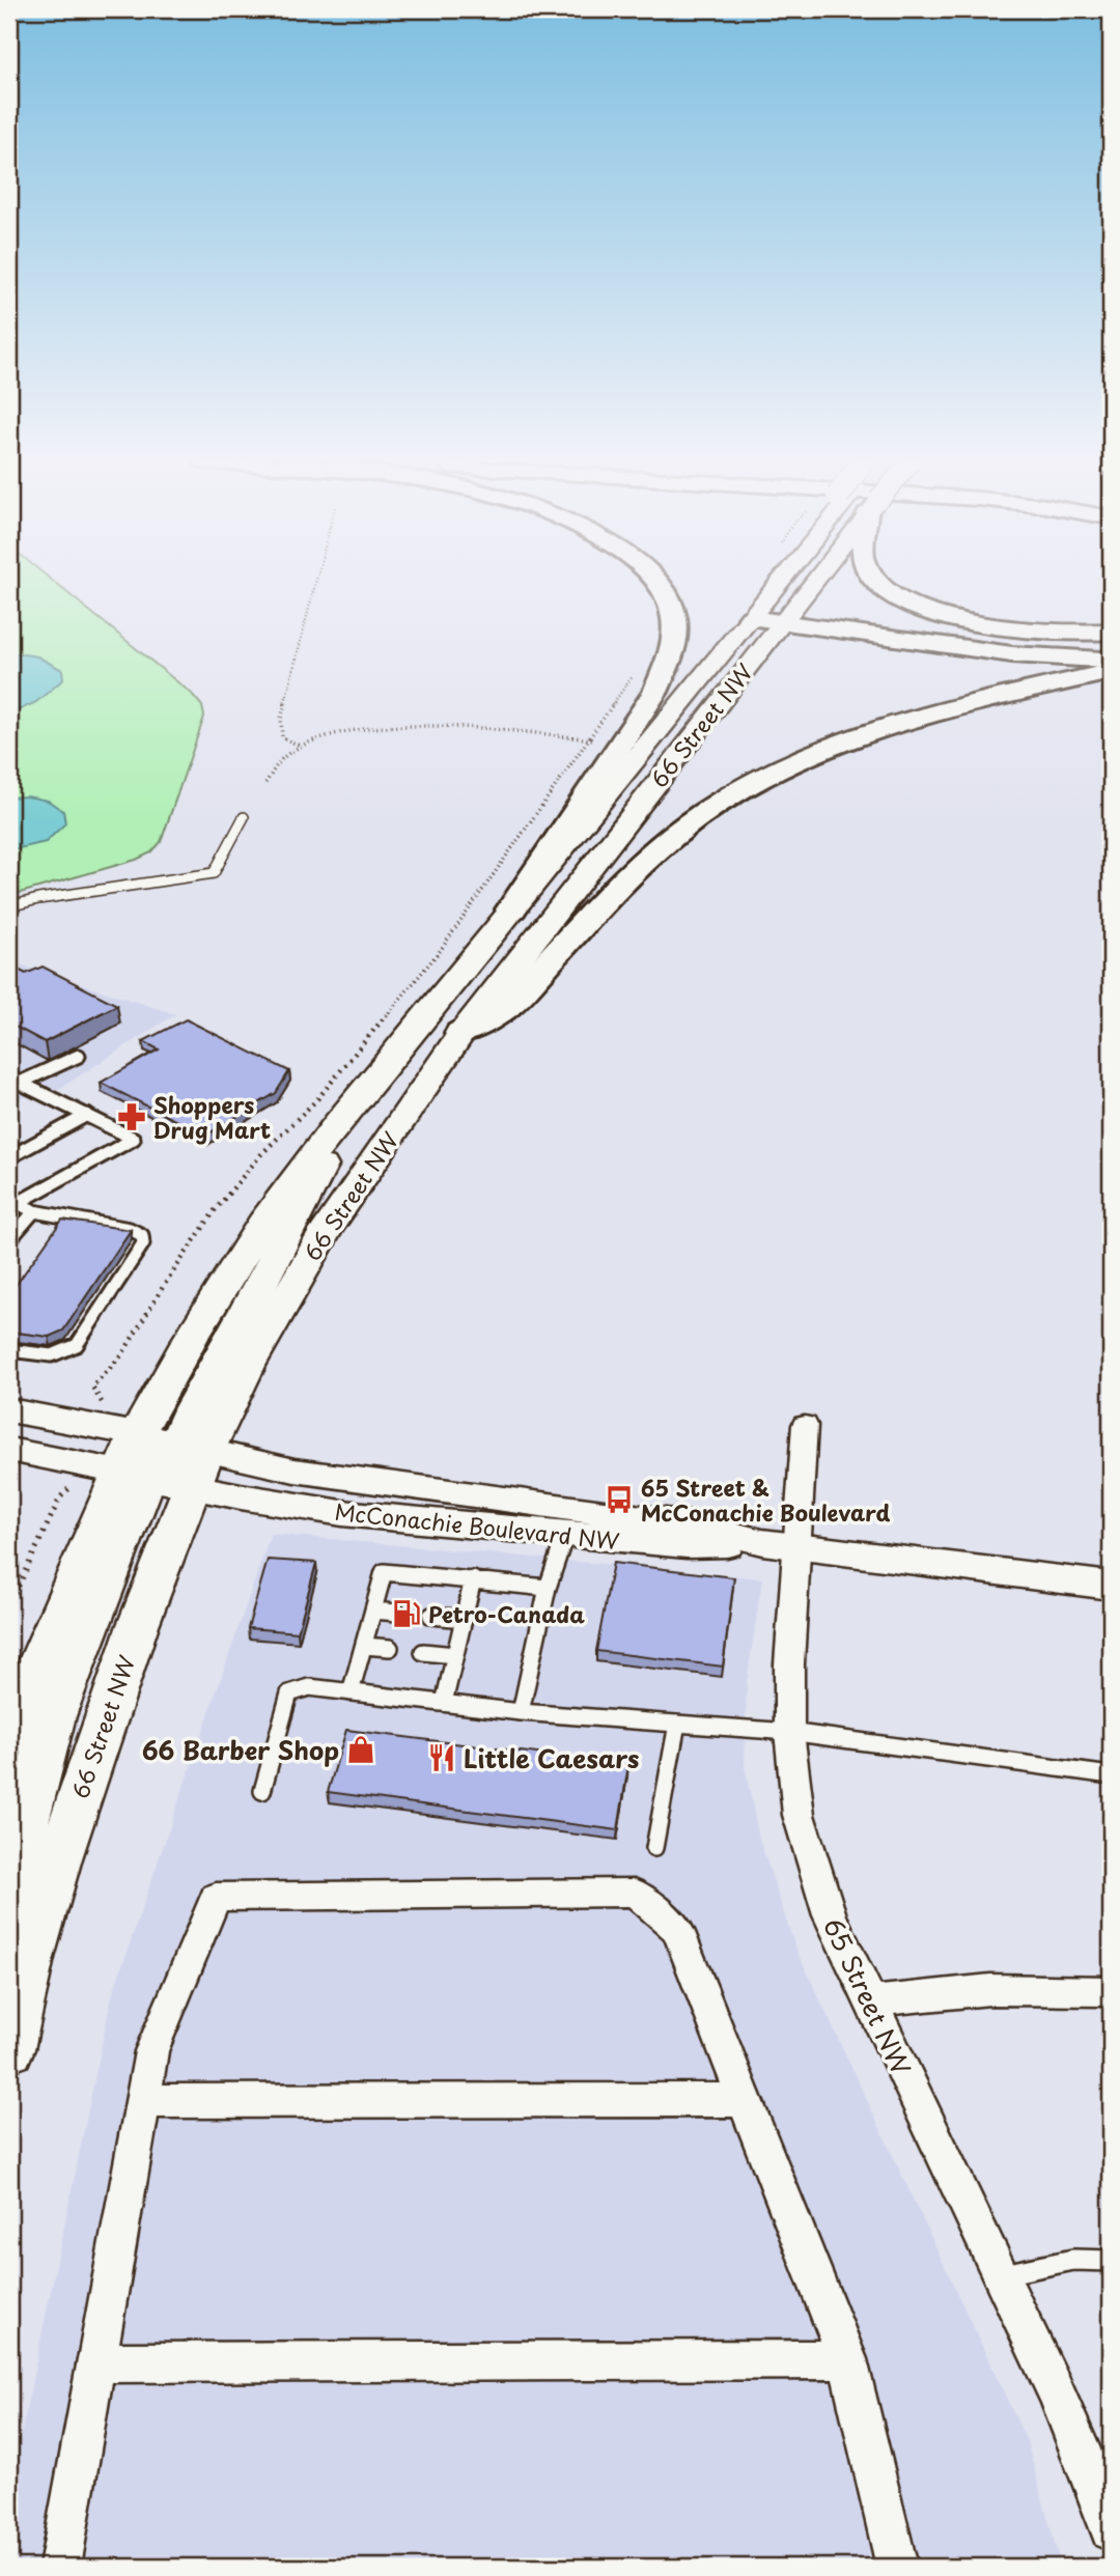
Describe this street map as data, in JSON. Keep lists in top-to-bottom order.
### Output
{
  "streets": {
    "main road": ["66 Street NW"],
    "street": ["McConachie Boulevard NW", "65 Street NW"]
  },
  "crossings": [
    ["66 Street NW", "McConachie Boulevard NW"],
    ["McConachie Boulevard NW", "65 Street NW"]
  ],
  "places": {
    "pharmacy": ["Shoppers Drug Mart"],
    "bus stop": ["65 Street & McConachie Boulevard"],
    "fuel station": ["Petro-Canada"],
    "shop": ["66 Barber Shop"],
    "restaurant": ["Little Caesars"]
  }
}
